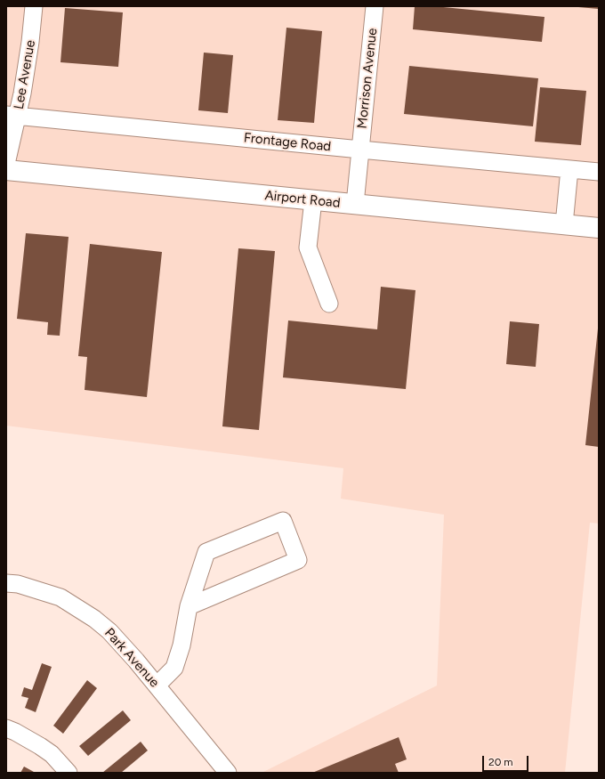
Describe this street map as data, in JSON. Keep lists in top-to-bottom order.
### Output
{
  "streets": {
    "main road": ["Airport Road"],
    "street": [
      "Lee Avenue",
      "Morrison Avenue",
      "Frontage Road",
      "Park Avenue"
    ]
  },
  "crossings": [
    ["Lee Avenue", "Frontage Road"],
    ["Morrison Avenue", "Frontage Road"],
    ["Morrison Avenue", "Airport Road"]
  ],
  "scale_bar": "20 m"
}
